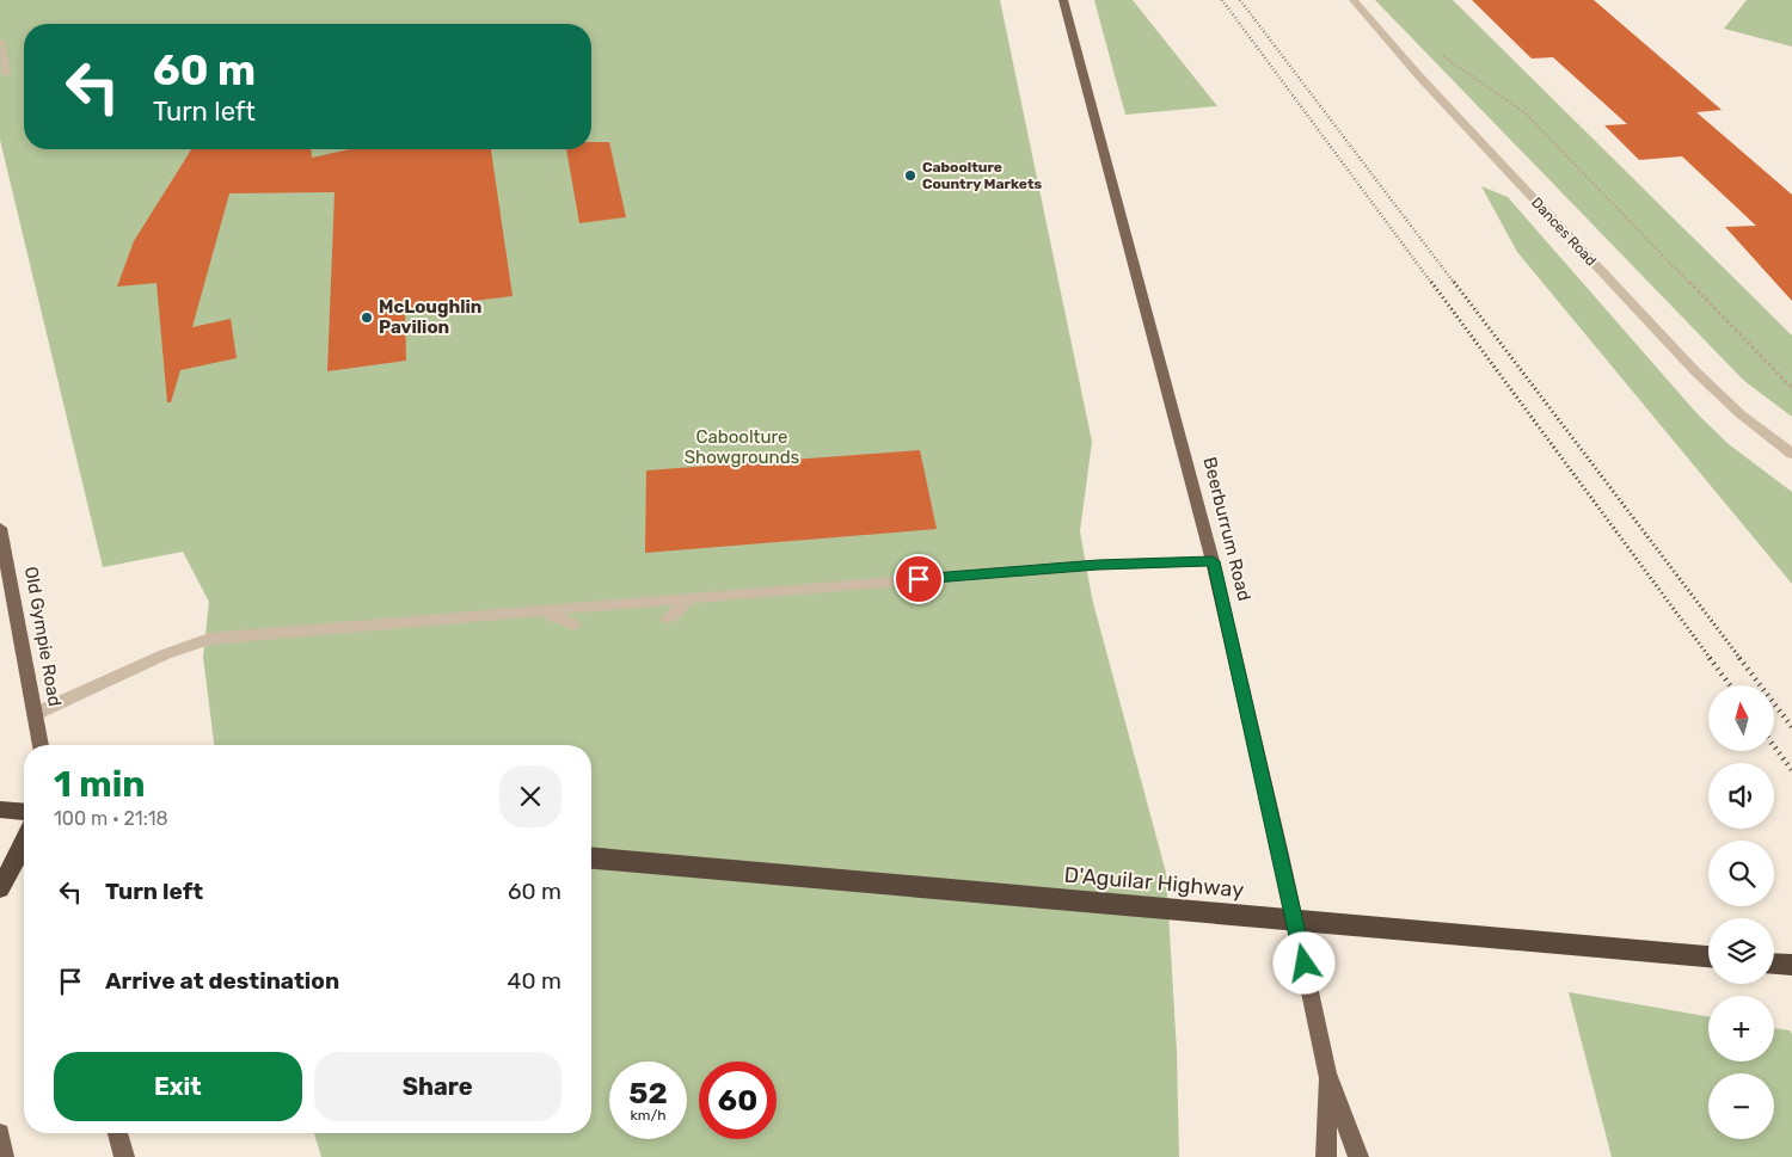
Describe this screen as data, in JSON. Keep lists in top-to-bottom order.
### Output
{
  "streets": {
    "highway": ["D'Aguilar Highway"],
    "main road": ["Beerburrum Road", "Old Gympie Road"],
    "street": ["Dances Road"]
  },
  "parks": ["Caboolture Showgrounds"],
  "places": ["Caboolture Country Markets", "McLoughlin Pavilion"],
  "north": "top",
  "page": {
    "turn": ["60 m", "Turn left"],
    "map_buttons": ["+", "−"],
    "heading": ["1 min", "100 m · 21:18"],
    "list": [
      {
        "name": "Turn left",
        "value": "60 m"
      },
      {
        "name": "Arrive at destination",
        "value": "40 m"
      }
    ],
    "buttons": ["Exit", "Share"],
    "speed": "52 km/h",
    "limit": "60"
  }
}
